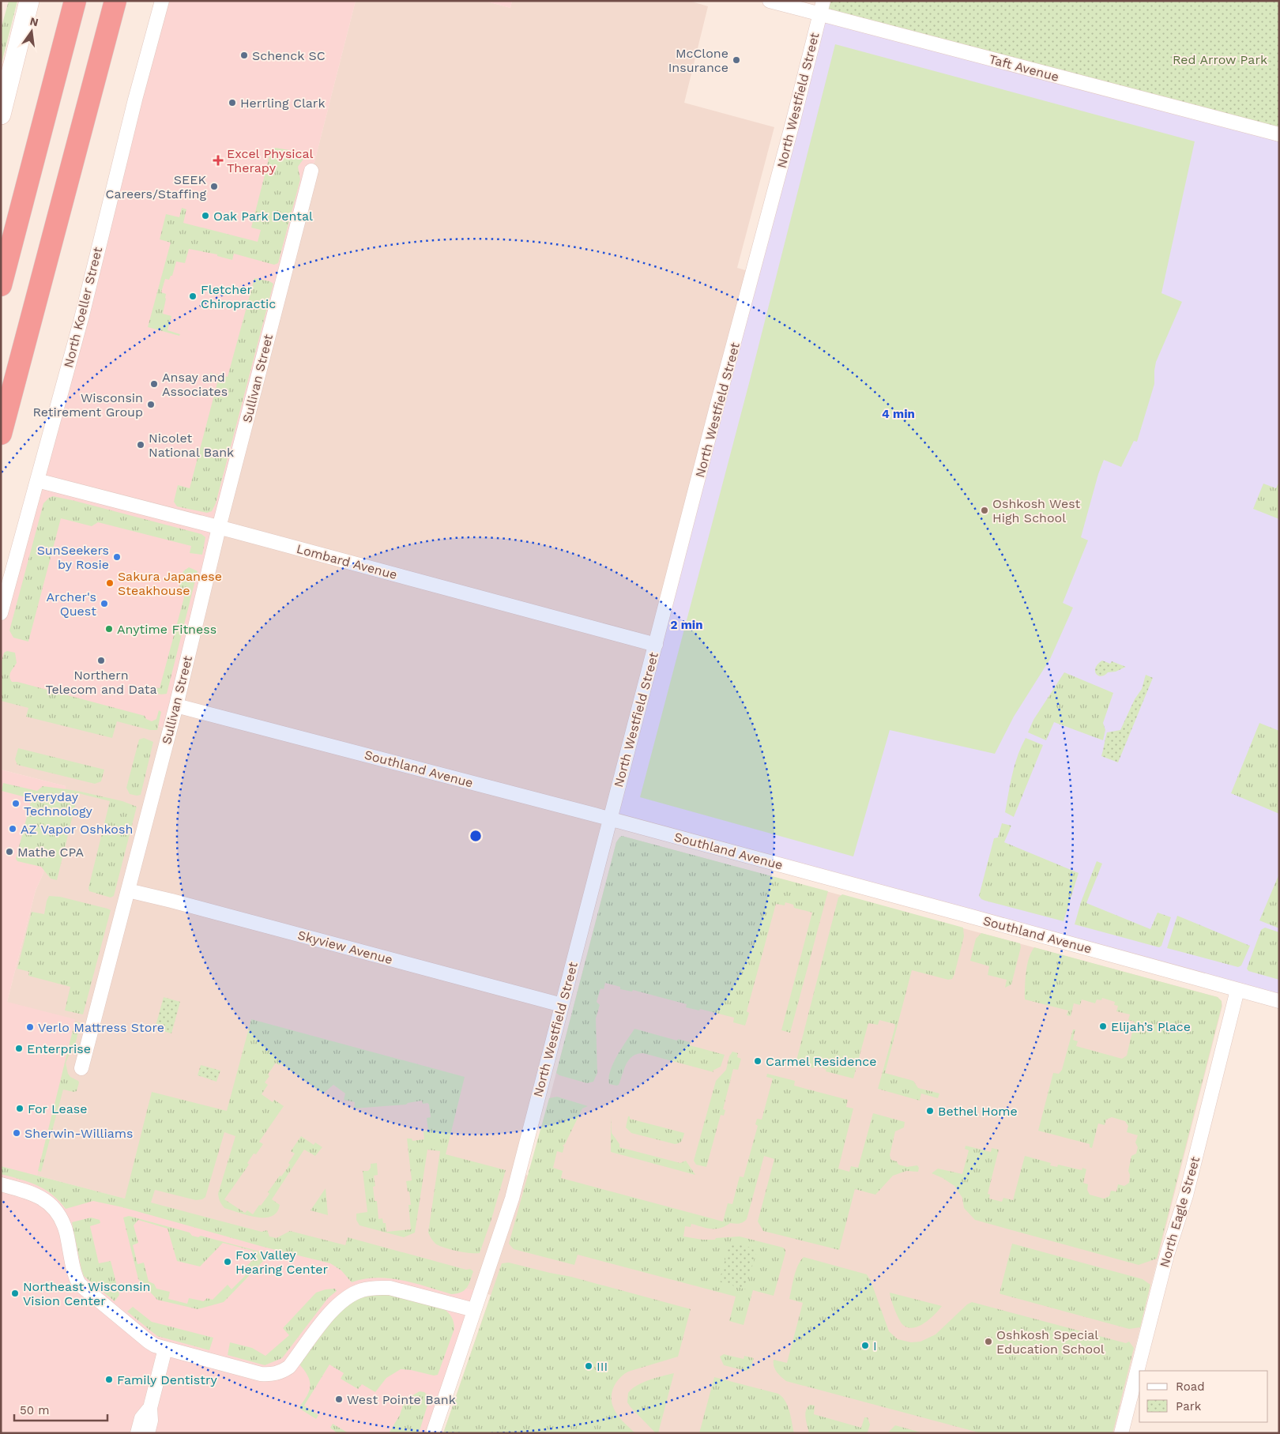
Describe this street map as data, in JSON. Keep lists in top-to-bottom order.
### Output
{
  "streets": {
    "street": [
      "Taft Avenue",
      "North Westfield Street",
      "North Koeller Street",
      "Sullivan Street",
      "Lombard Avenue",
      "Southland Avenue",
      "Skyview Avenue",
      "North Eagle Street"
    ]
  },
  "crossings": [
    ["Taft Avenue", "North Westfield Street"],
    ["North Westfield Street", "Lombard Avenue"],
    ["North Westfield Street", "Southland Avenue"],
    ["North Westfield Street", "Skyview Avenue"],
    ["North Koeller Street", "Lombard Avenue"],
    ["Sullivan Street", "Lombard Avenue"],
    ["Sullivan Street", "Southland Avenue"],
    ["Sullivan Street", "Skyview Avenue"],
    ["Southland Avenue", "North Eagle Street"]
  ],
  "parks": ["Red Arrow Park"],
  "places": {
    "other": [
      "Schenck SC",
      "McClone Insurance",
      "Herrling Clark",
      "SEEK Careers/Staffing",
      "Oak Park Dental",
      "Fletcher Chiropractic",
      "Ansay and Associates",
      "Wisconsin Retirement Group",
      "Nicolet National Bank",
      "Oshkosh West High School",
      "SunSeekers by Rosie",
      "Sakura Japanese Steakhouse",
      "Archer's Quest",
      "Anytime Fitness",
      "Northern Telecom and Data",
      "Everyday Technology",
      "AZ Vapor Oshkosh",
      "Mathe CPA",
      "Elijah’s Place",
      "Verlo Mattress Store",
      "Enterprise",
      "Carmel Residence",
      "For Lease",
      "Bethel Home",
      "Sherwin-Williams",
      "Fox Valley Hearing Center",
      "Northeast Wisconsin Vision Center",
      "Oshkosh Special Education School",
      "I",
      "III",
      "Family Dentistry",
      "West Pointe Bank"
    ],
    "health": ["Excel Physical Therapy"]
  },
  "legend": ["Road", "Park"],
  "scale_bar": "50 m",
  "north": "top",
  "rings": ["4 min", "2 min"]
}
